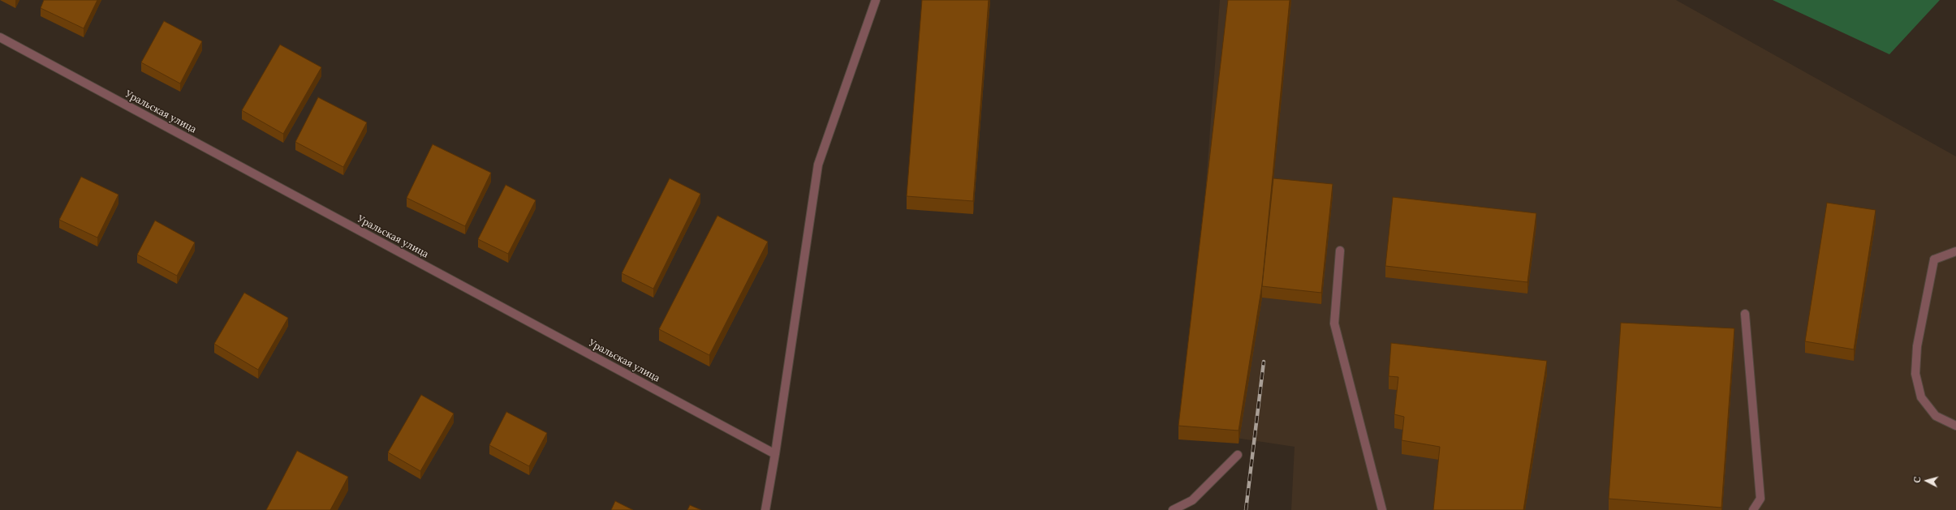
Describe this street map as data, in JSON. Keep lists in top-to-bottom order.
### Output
{
  "streets": {
    "street": ["Уральская улица"]
  },
  "north": "left"
}
